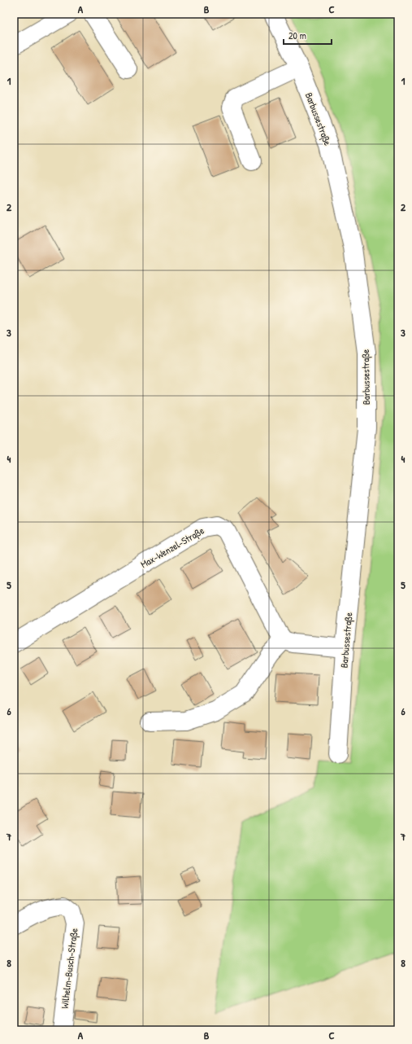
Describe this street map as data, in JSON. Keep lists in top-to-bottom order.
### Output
{
  "streets": {
    "street": ["Barbussestraße", "Max-Wenzel-Straße", "Wilhelm-Busch-Straße"]
  },
  "scale_bar": "20 m",
  "grid": {
    "columns": ["A", "B", "C"],
    "rows": [
      "1",
      "2",
      "3",
      "4",
      "5",
      "6",
      "7",
      "8"
    ]
  }
}
